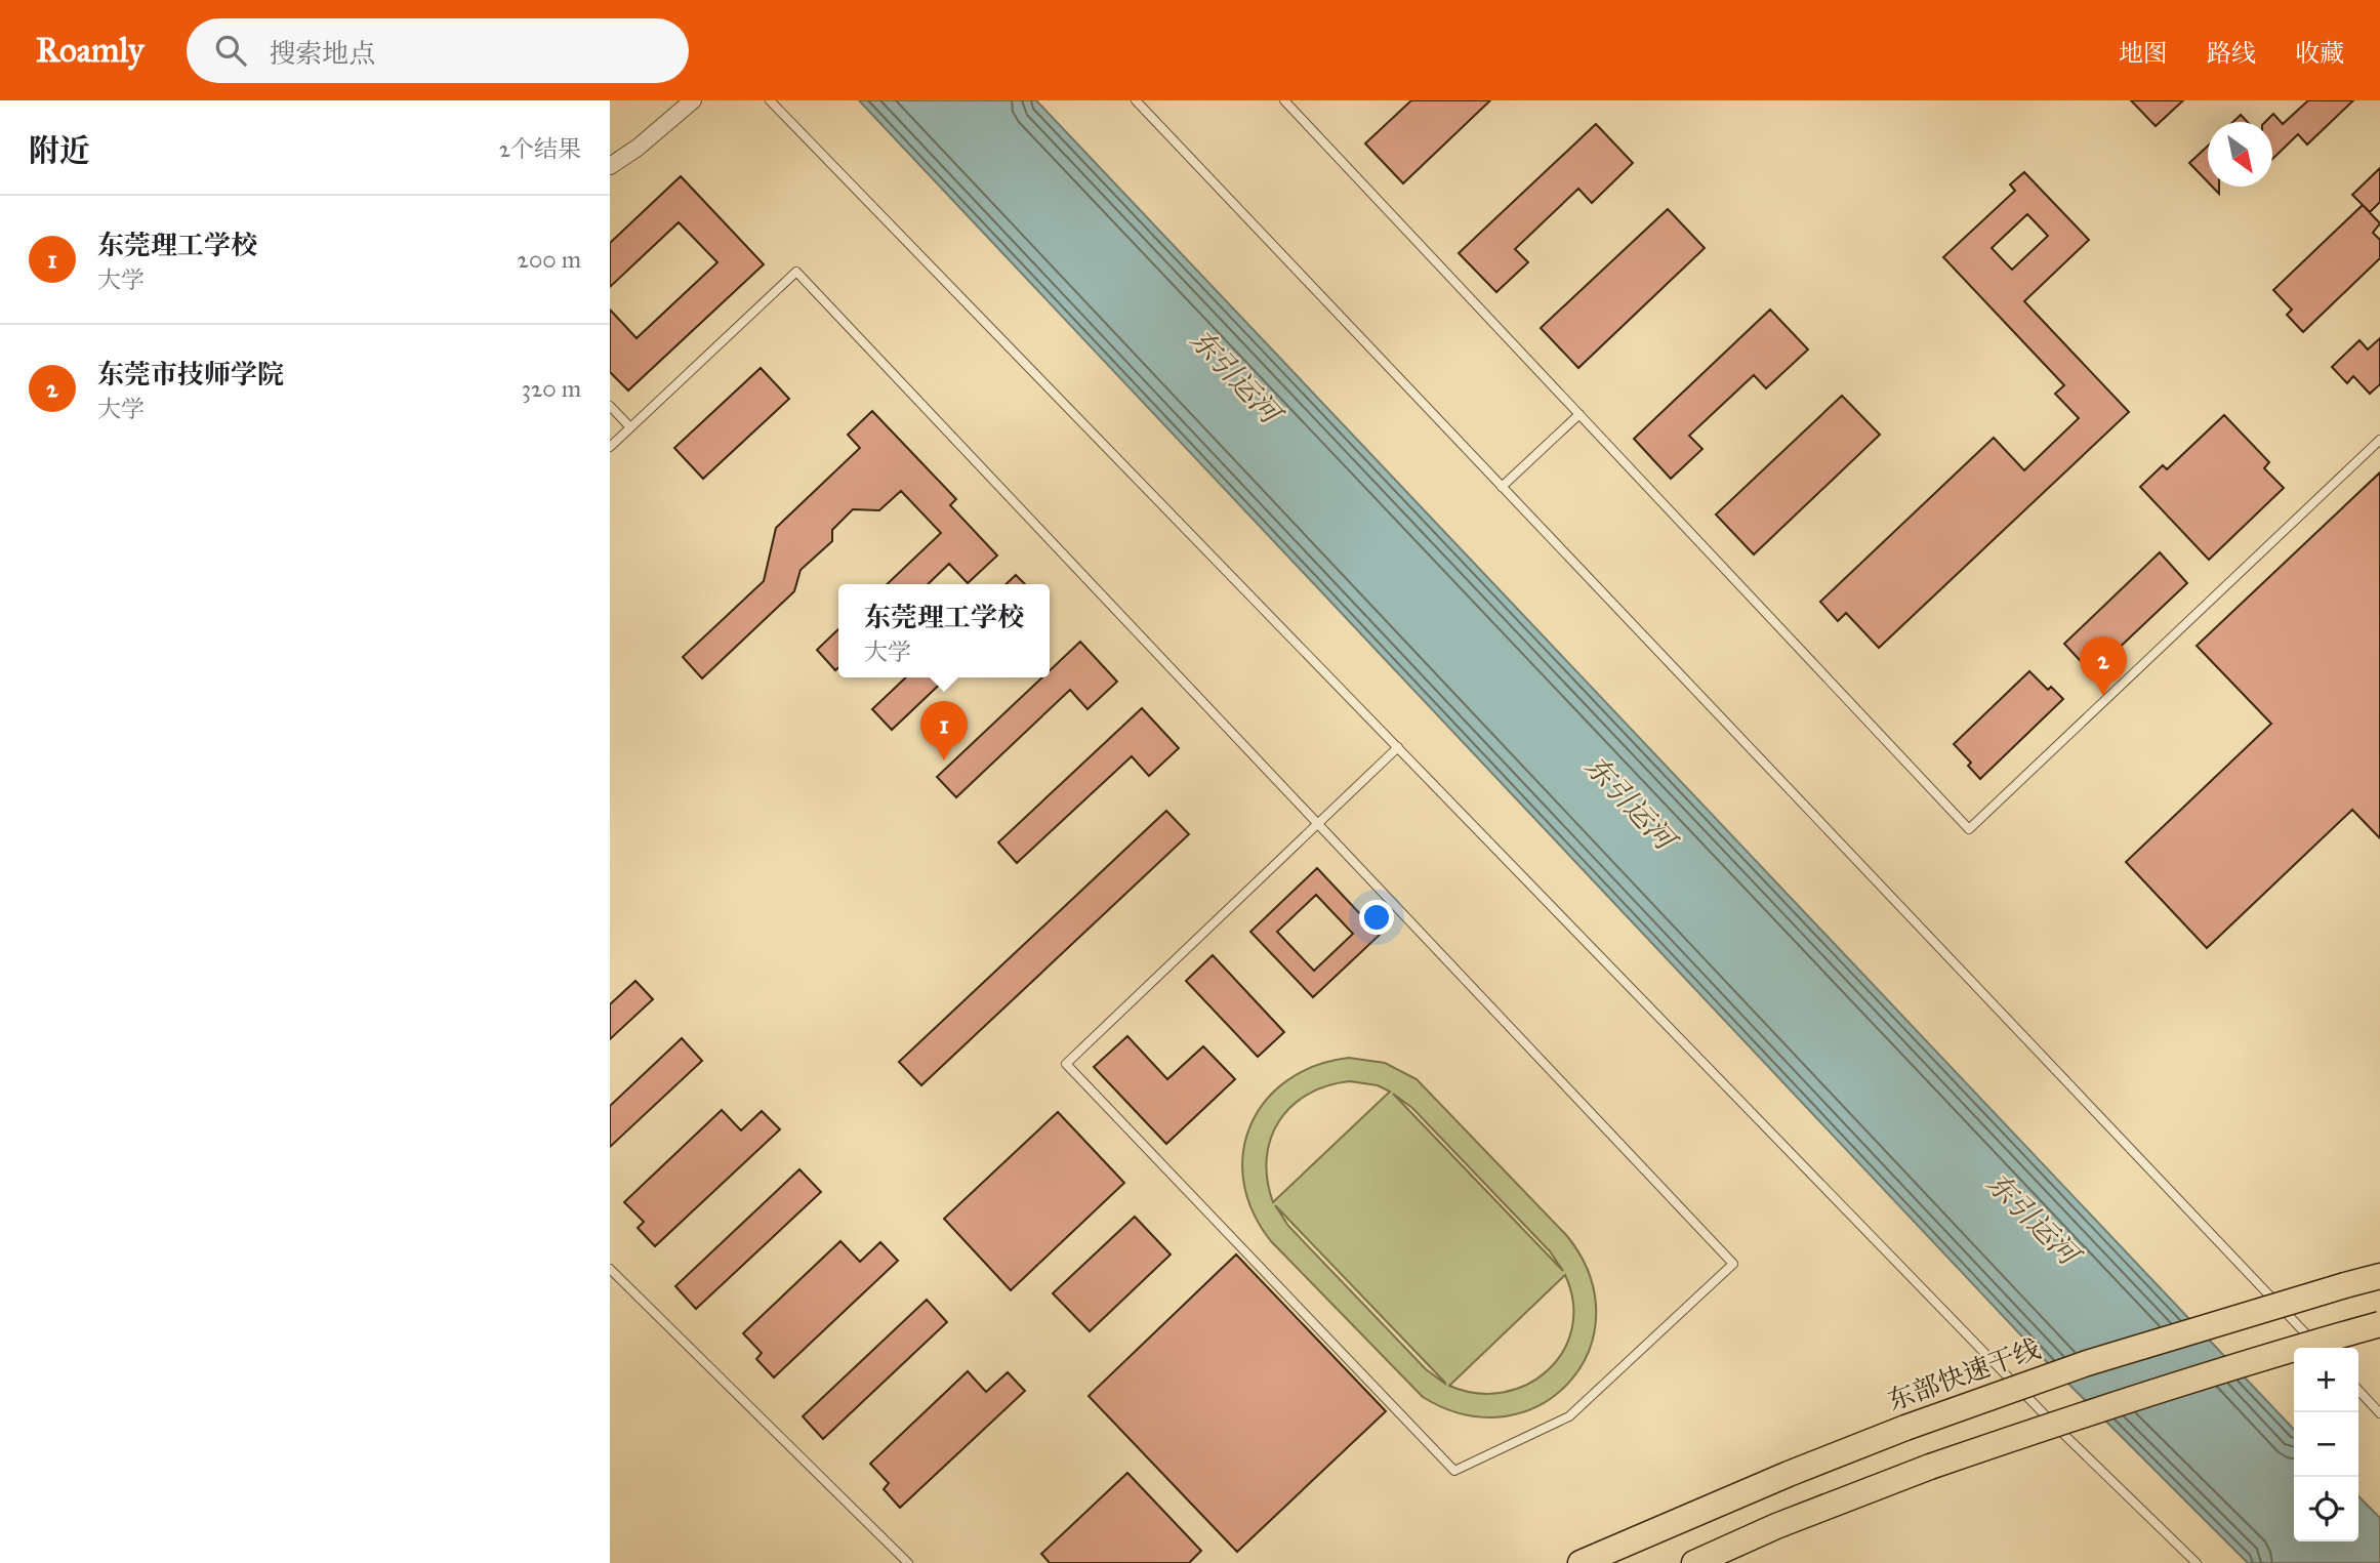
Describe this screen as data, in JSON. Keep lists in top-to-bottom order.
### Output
{
  "streets": {
    "highway": ["东部快速干线"]
  },
  "water": ["东引运河"],
  "north": "bottom right",
  "page": {
    "header": "Roamly",
    "search": "搜索地点",
    "nav": ["地图", "路线", "收藏"],
    "heading": ["附近", "2个结果"],
    "list": [
      {
        "mark": "1",
        "name": "东莞理工学校",
        "note": "大学",
        "value": "200 m"
      },
      {
        "mark": "2",
        "name": "东莞市技师学院",
        "note": "大学",
        "value": "320 m"
      }
    ],
    "popup": ["东莞理工学校", "大学"],
    "pins": ["2", "1"],
    "map_buttons": ["+", "−"]
  }
}
